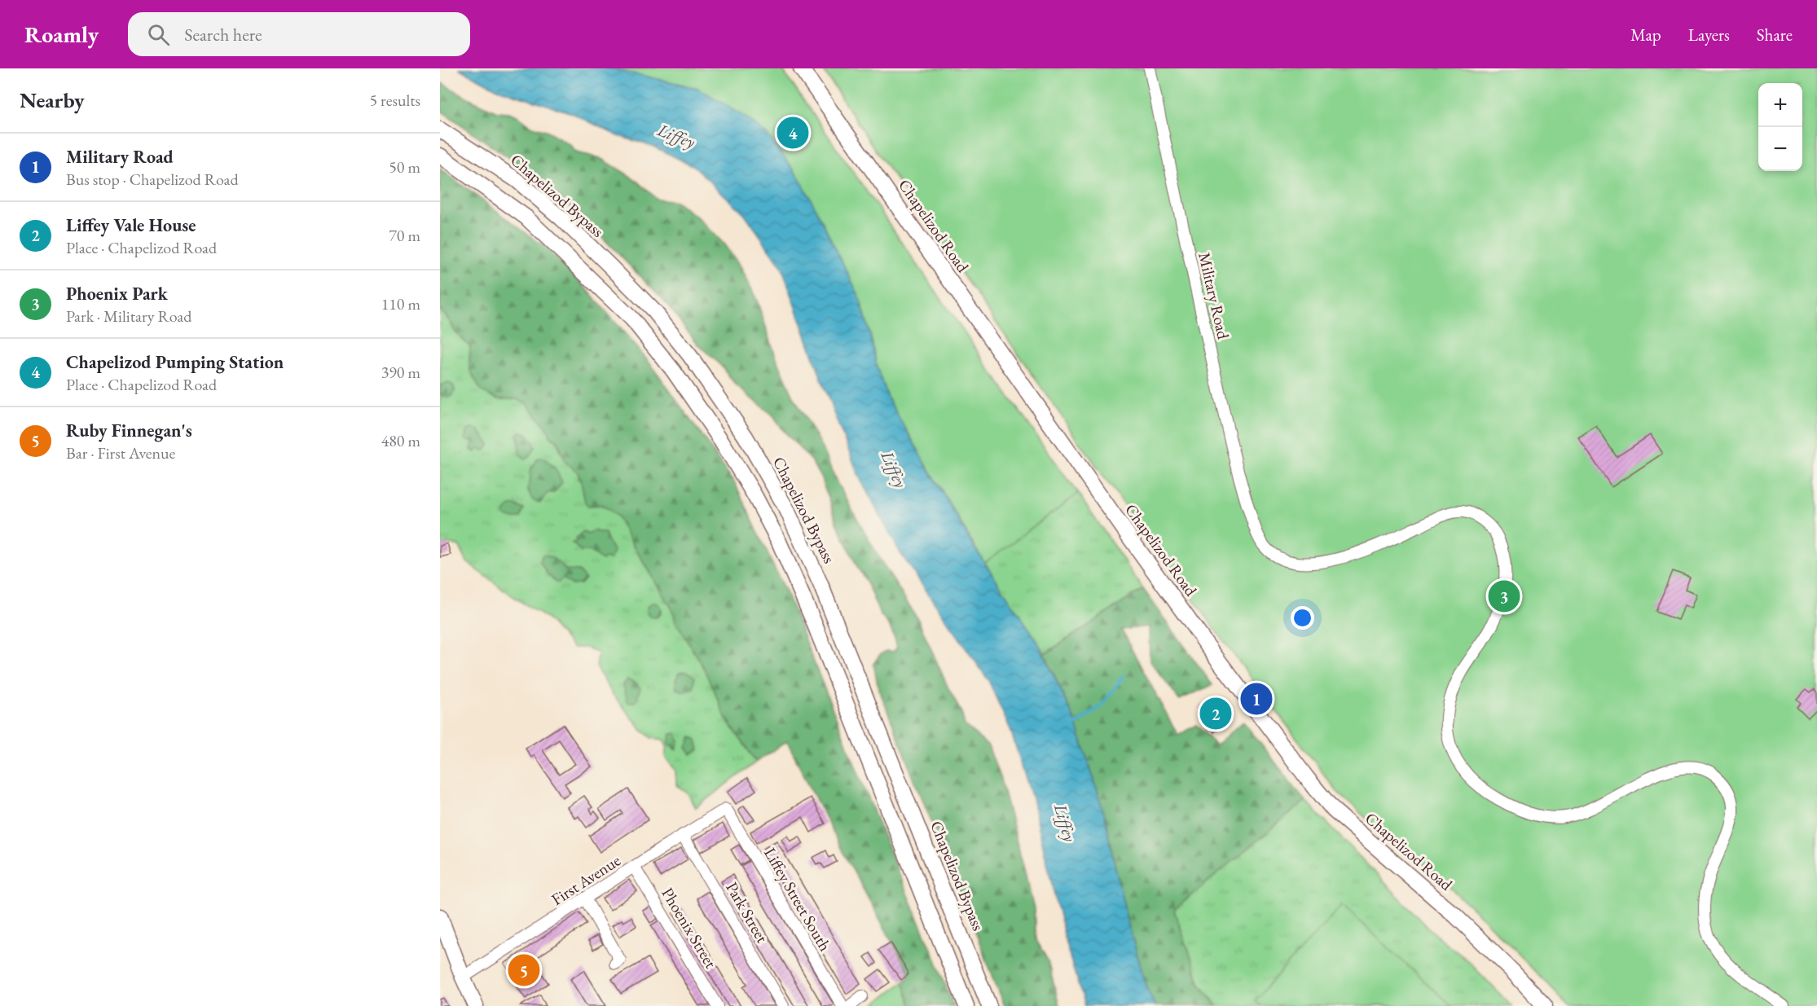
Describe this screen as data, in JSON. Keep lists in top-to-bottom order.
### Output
{
  "streets": {
    "main road": ["Chapelizod Bypass", "Chapelizod Road"],
    "street": [
      "Military Road",
      "First Avenue",
      "Liffey Street South",
      "Park Street",
      "Phoenix Street"
    ]
  },
  "crossings": [
    ["First Avenue", "Liffey Street South"],
    ["First Avenue", "Park Street"],
    ["First Avenue", "Phoenix Street"]
  ],
  "water": ["Liffey"],
  "page": {
    "header": "Roamly",
    "search": "Search here",
    "nav": ["Map", "Layers", "Share"],
    "heading": ["Nearby", "5 results"],
    "map_buttons": ["+", "−"],
    "pins": [
      "4",
      "3",
      "1",
      "2",
      "5"
    ],
    "list": [
      {
        "mark": "1",
        "name": "Military Road",
        "note": "Bus stop · Chapelizod Road",
        "value": "50 m"
      },
      {
        "mark": "2",
        "name": "Liffey Vale House",
        "note": "Place · Chapelizod Road",
        "value": "70 m"
      },
      {
        "mark": "3",
        "name": "Phoenix Park",
        "note": "Park · Military Road",
        "value": "110 m"
      },
      {
        "mark": "4",
        "name": "Chapelizod Pumping Station",
        "note": "Place · Chapelizod Road",
        "value": "390 m"
      },
      {
        "mark": "5",
        "name": "Ruby Finnegan's",
        "note": "Bar · First Avenue",
        "value": "480 m"
      }
    ]
  }
}
